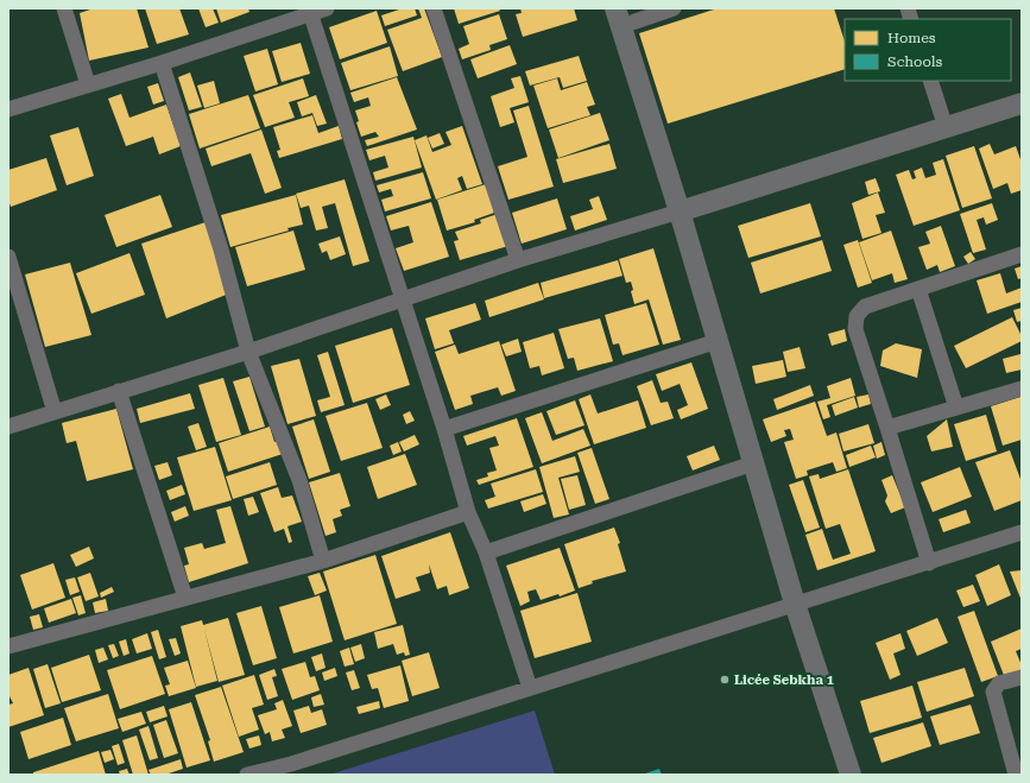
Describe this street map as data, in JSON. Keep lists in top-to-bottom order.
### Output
{
  "places": ["Licée Sebkha 1"],
  "legend": ["Homes", "Schools"]
}
